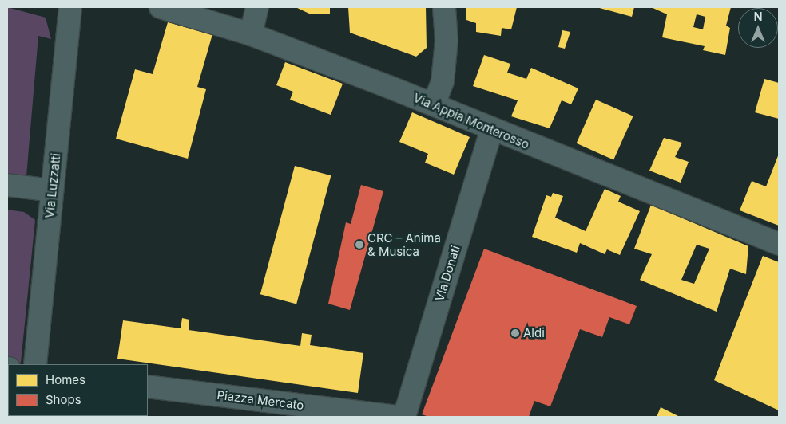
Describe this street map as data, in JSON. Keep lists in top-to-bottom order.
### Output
{
  "streets": {
    "street": [
      "Via Appia Monterosso",
      "Via Luzzatti",
      "Via Donati",
      "Piazza Mercato"
    ]
  },
  "crossings": [
    ["Via Appia Monterosso", "Via Donati"]
  ],
  "places": ["CRC – Anima & Musica", "Aldi"],
  "legend": ["Homes", "Shops"],
  "north": "top"
}
